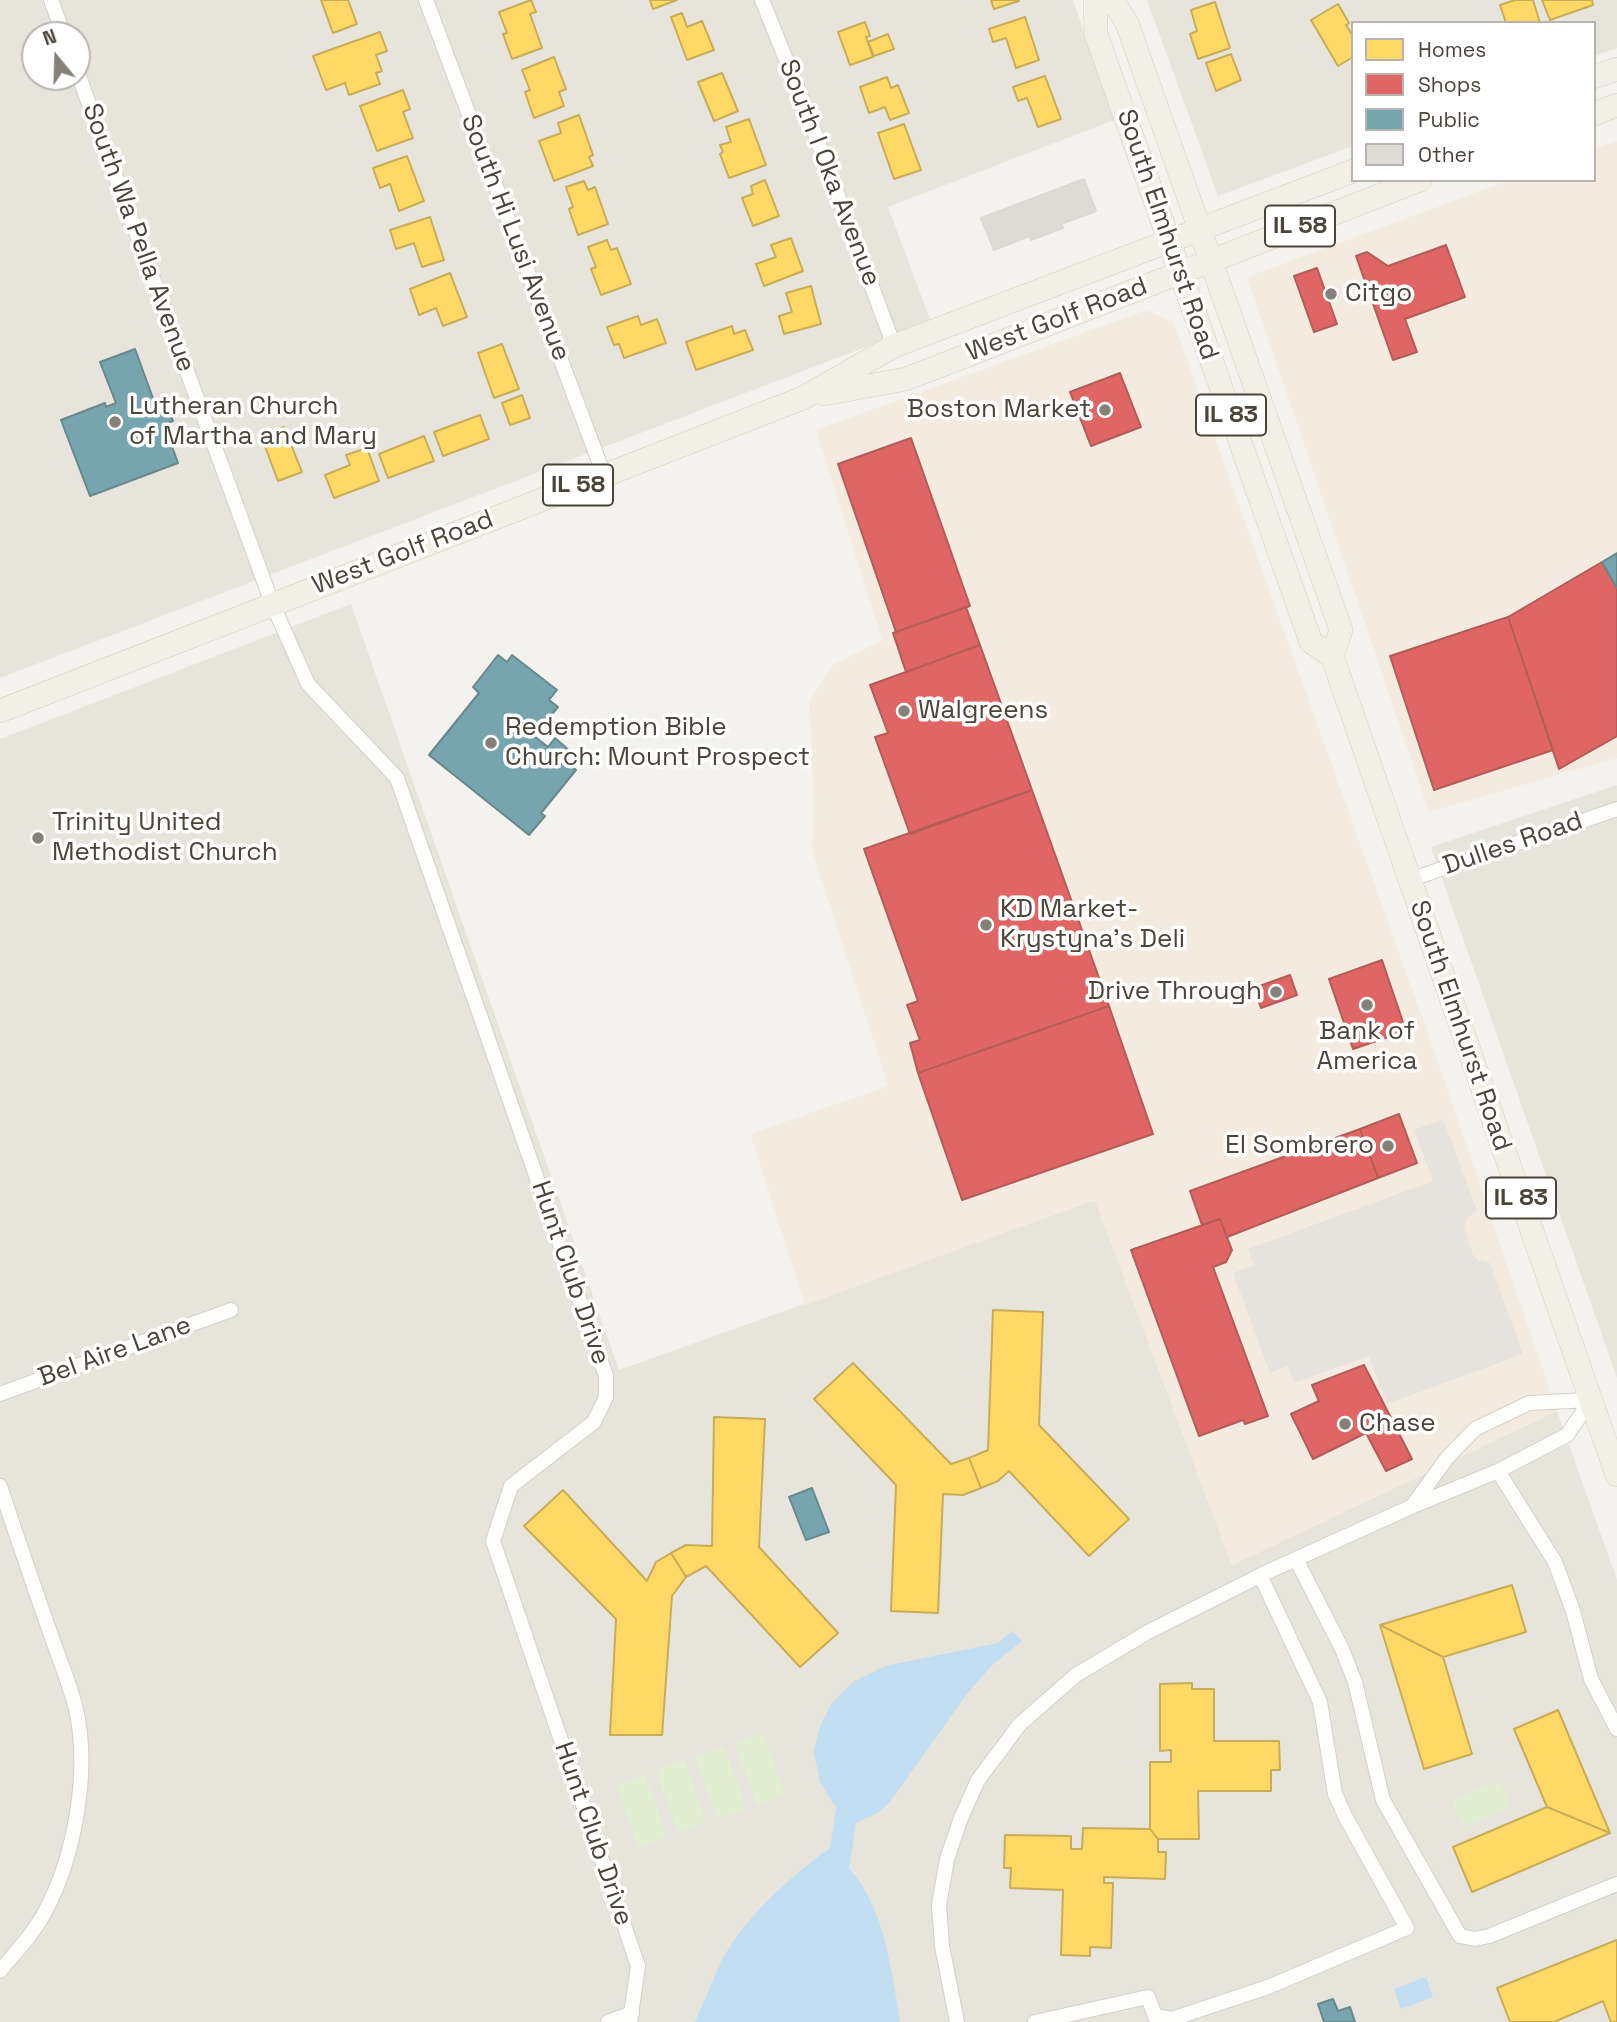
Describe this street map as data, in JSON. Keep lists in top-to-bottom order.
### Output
{
  "streets": {
    "main road": [
      "IL 58",
      "South Elmhurst Road",
      "West Golf Road",
      "IL 83"
    ],
    "street": [
      "South I Oka Avenue",
      "South Wa Pella Avenue",
      "South Hi Lusi Avenue",
      "Dulles Road",
      "Hunt Club Drive",
      "Bel Aire Lane"
    ]
  },
  "crossings": [
    ["South I Oka Avenue", "West Golf Road"],
    ["South Elmhurst Road", "West Golf Road"],
    ["South Elmhurst Road", "Dulles Road"],
    ["South Wa Pella Avenue", "West Golf Road"],
    ["South Wa Pella Avenue", "Hunt Club Drive"],
    ["South Hi Lusi Avenue", "West Golf Road"],
    ["West Golf Road", "Hunt Club Drive"]
  ],
  "places": [
    "Citgo",
    "Boston Market",
    "Lutheran Church of Martha and Mary",
    "Walgreens",
    "Redemption Bible Church: Mount Prospect",
    "Trinity United Methodist Church",
    "KD Market- Krystyna's Deli",
    "Drive Through",
    "Bank of America",
    "El Sombrero",
    "Chase"
  ],
  "legend": [
    "Homes",
    "Shops",
    "Public",
    "Other"
  ],
  "north": "top"
}
